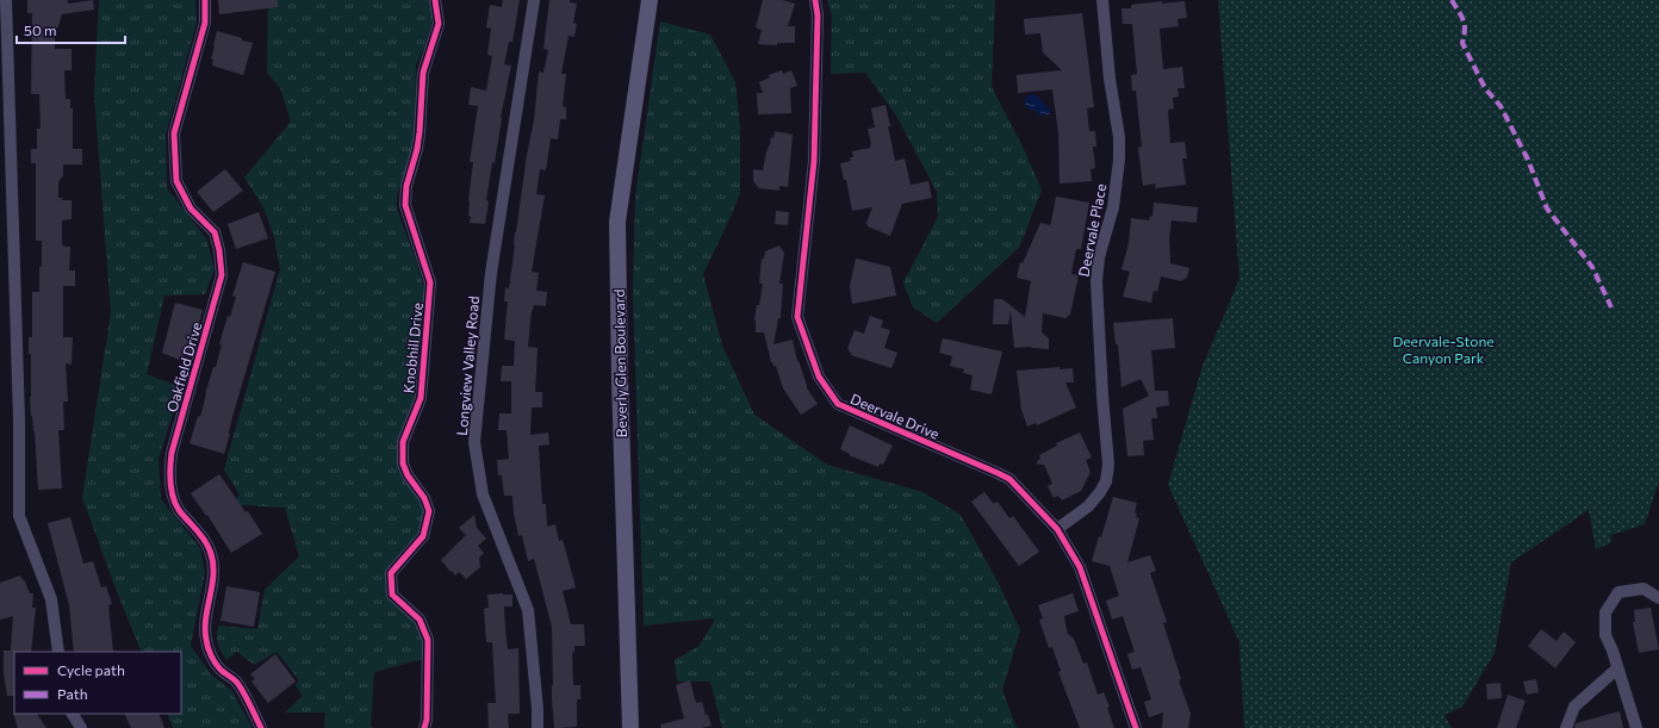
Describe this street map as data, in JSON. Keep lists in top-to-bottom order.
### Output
{
  "streets": {
    "main road": ["Beverly Glen Boulevard"],
    "street": [
      "Deervale Place",
      "Knobhill Drive",
      "Longview Valley Road",
      "Oakfield Drive",
      "Deervale Drive"
    ]
  },
  "crossings": [
    ["Deervale Place", "Deervale Drive"]
  ],
  "parks": ["Deervale-Stone Canyon Park"],
  "legend": ["Cycle path", "Path"],
  "scale_bar": "50 m"
}
